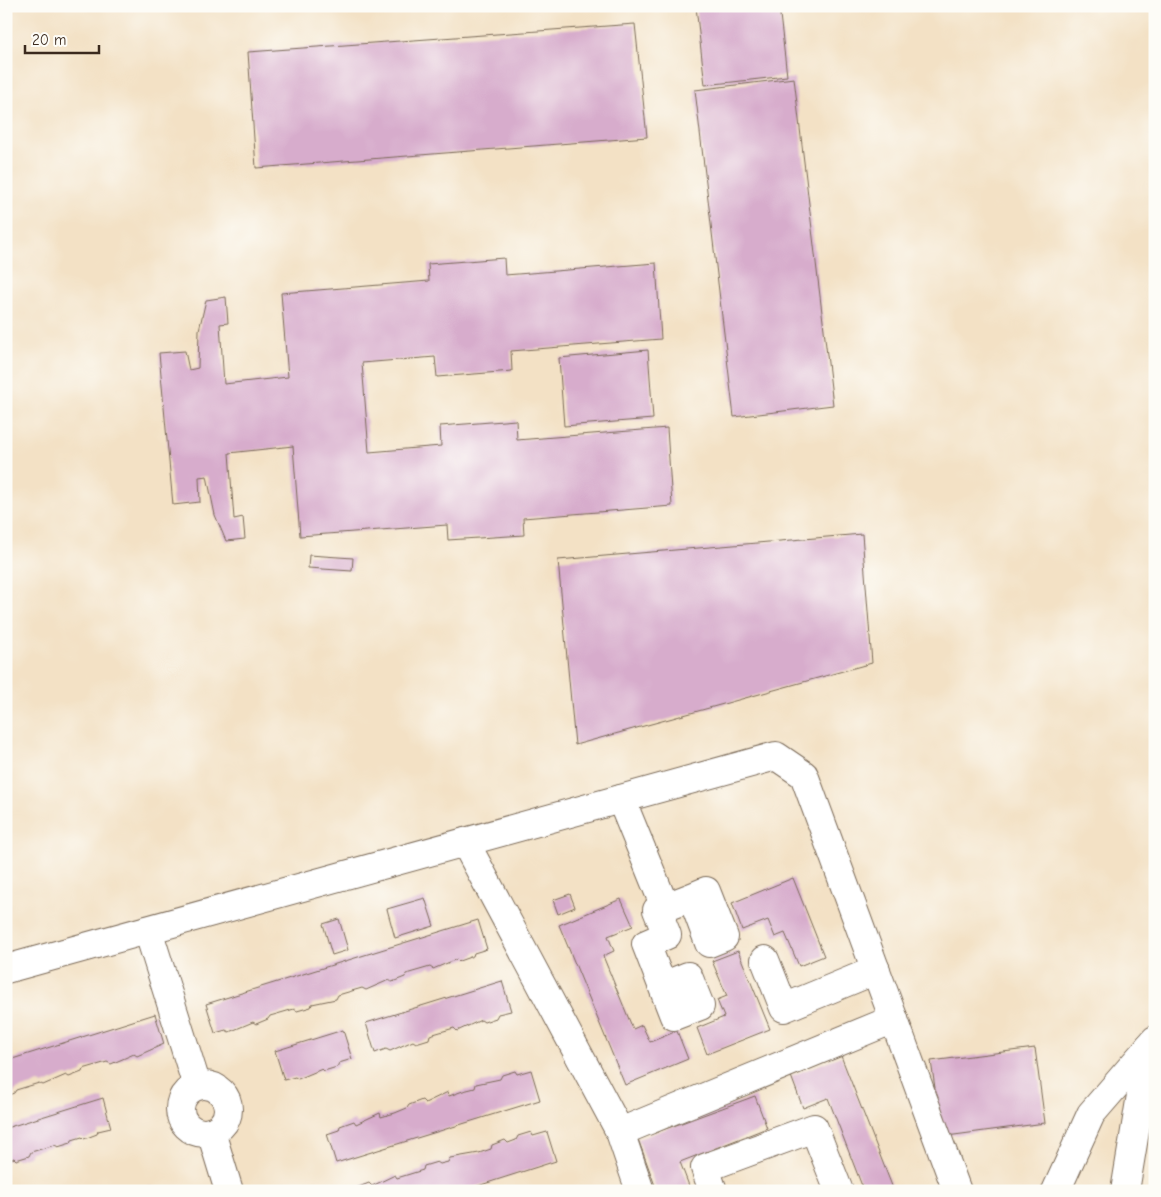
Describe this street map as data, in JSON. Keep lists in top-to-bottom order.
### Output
{
  "scale_bar": "20 m"
}
